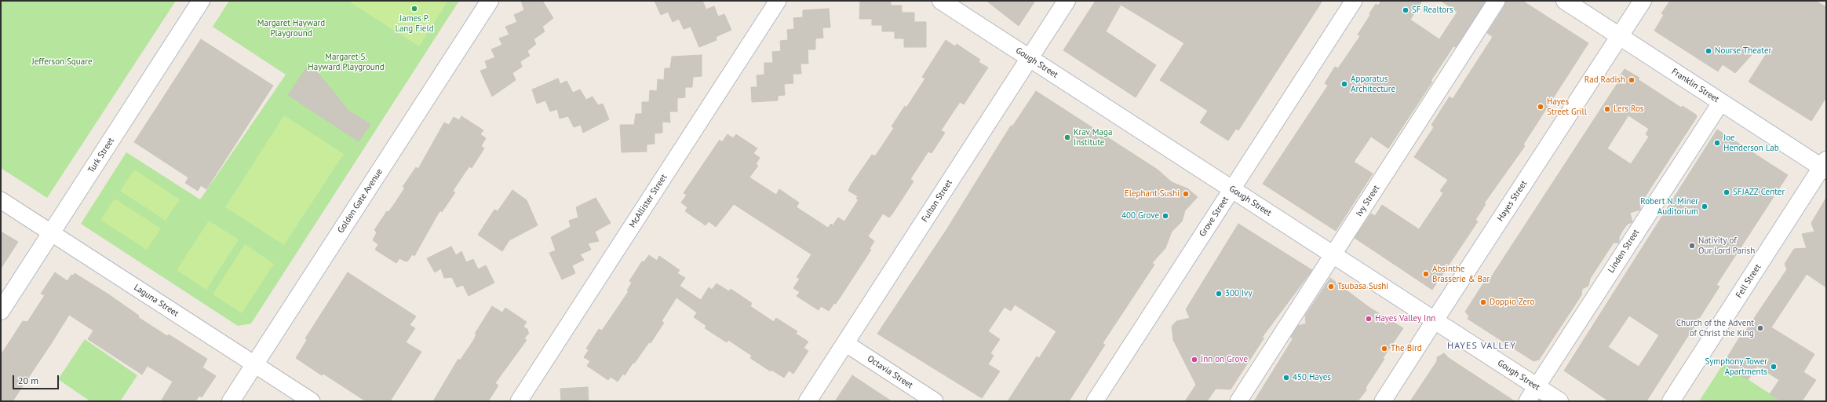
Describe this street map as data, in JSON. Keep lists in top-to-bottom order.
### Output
{
  "streets": {
    "main road": [
      "Gough Street",
      "Franklin Street",
      "Turk Street",
      "Golden Gate Avenue",
      "Fulton Street",
      "Hayes Street",
      "Fell Street"
    ],
    "street": [
      "McAllister Street",
      "Ivy Street",
      "Grove Street",
      "Linden Street",
      "Laguna Street",
      "Octavia Street"
    ]
  },
  "crossings": [
    ["Gough Street", "Fulton Street"],
    ["Gough Street", "Ivy Street"],
    ["Gough Street", "Hayes Street"],
    ["Gough Street", "Grove Street"],
    ["Gough Street", "Linden Street"],
    ["Franklin Street", "Hayes Street"],
    ["Franklin Street", "Linden Street"],
    ["Franklin Street", "Fell Street"],
    ["Turk Street", "Laguna Street"],
    ["Golden Gate Avenue", "Laguna Street"],
    ["Fulton Street", "Octavia Street"]
  ],
  "districts": ["HAYES VALLEY"],
  "parks": ["Margaret Hayward Playground", "Margaret S. Hayward Playground", "Jefferson Square"],
  "places": [
    "James P. Lang Field",
    "SF Realtors",
    "Nourse Theater",
    "Rad Radish",
    "Apparatus Architecture",
    "Hayes Street Grill",
    "Lers Ros",
    "Krav Maga Institute",
    "Joe Henderson Lab",
    "SFJAZZ Center",
    "Elephant Sushi",
    "Robert N. Miner Auditorium",
    "400 Grove",
    "Nativity of Our Lord Parish",
    "Absinthe Brasserie & Bar",
    "Tsubasa Sushi",
    "300 Ivy",
    "Doppio Zero",
    "Hayes Valley Inn",
    "Church of the Advent of Christ the King",
    "The Bird",
    "Inn on Grove",
    "Symphony Tower Apartments",
    "450 Hayes"
  ],
  "scale_bar": "20 m"
}
